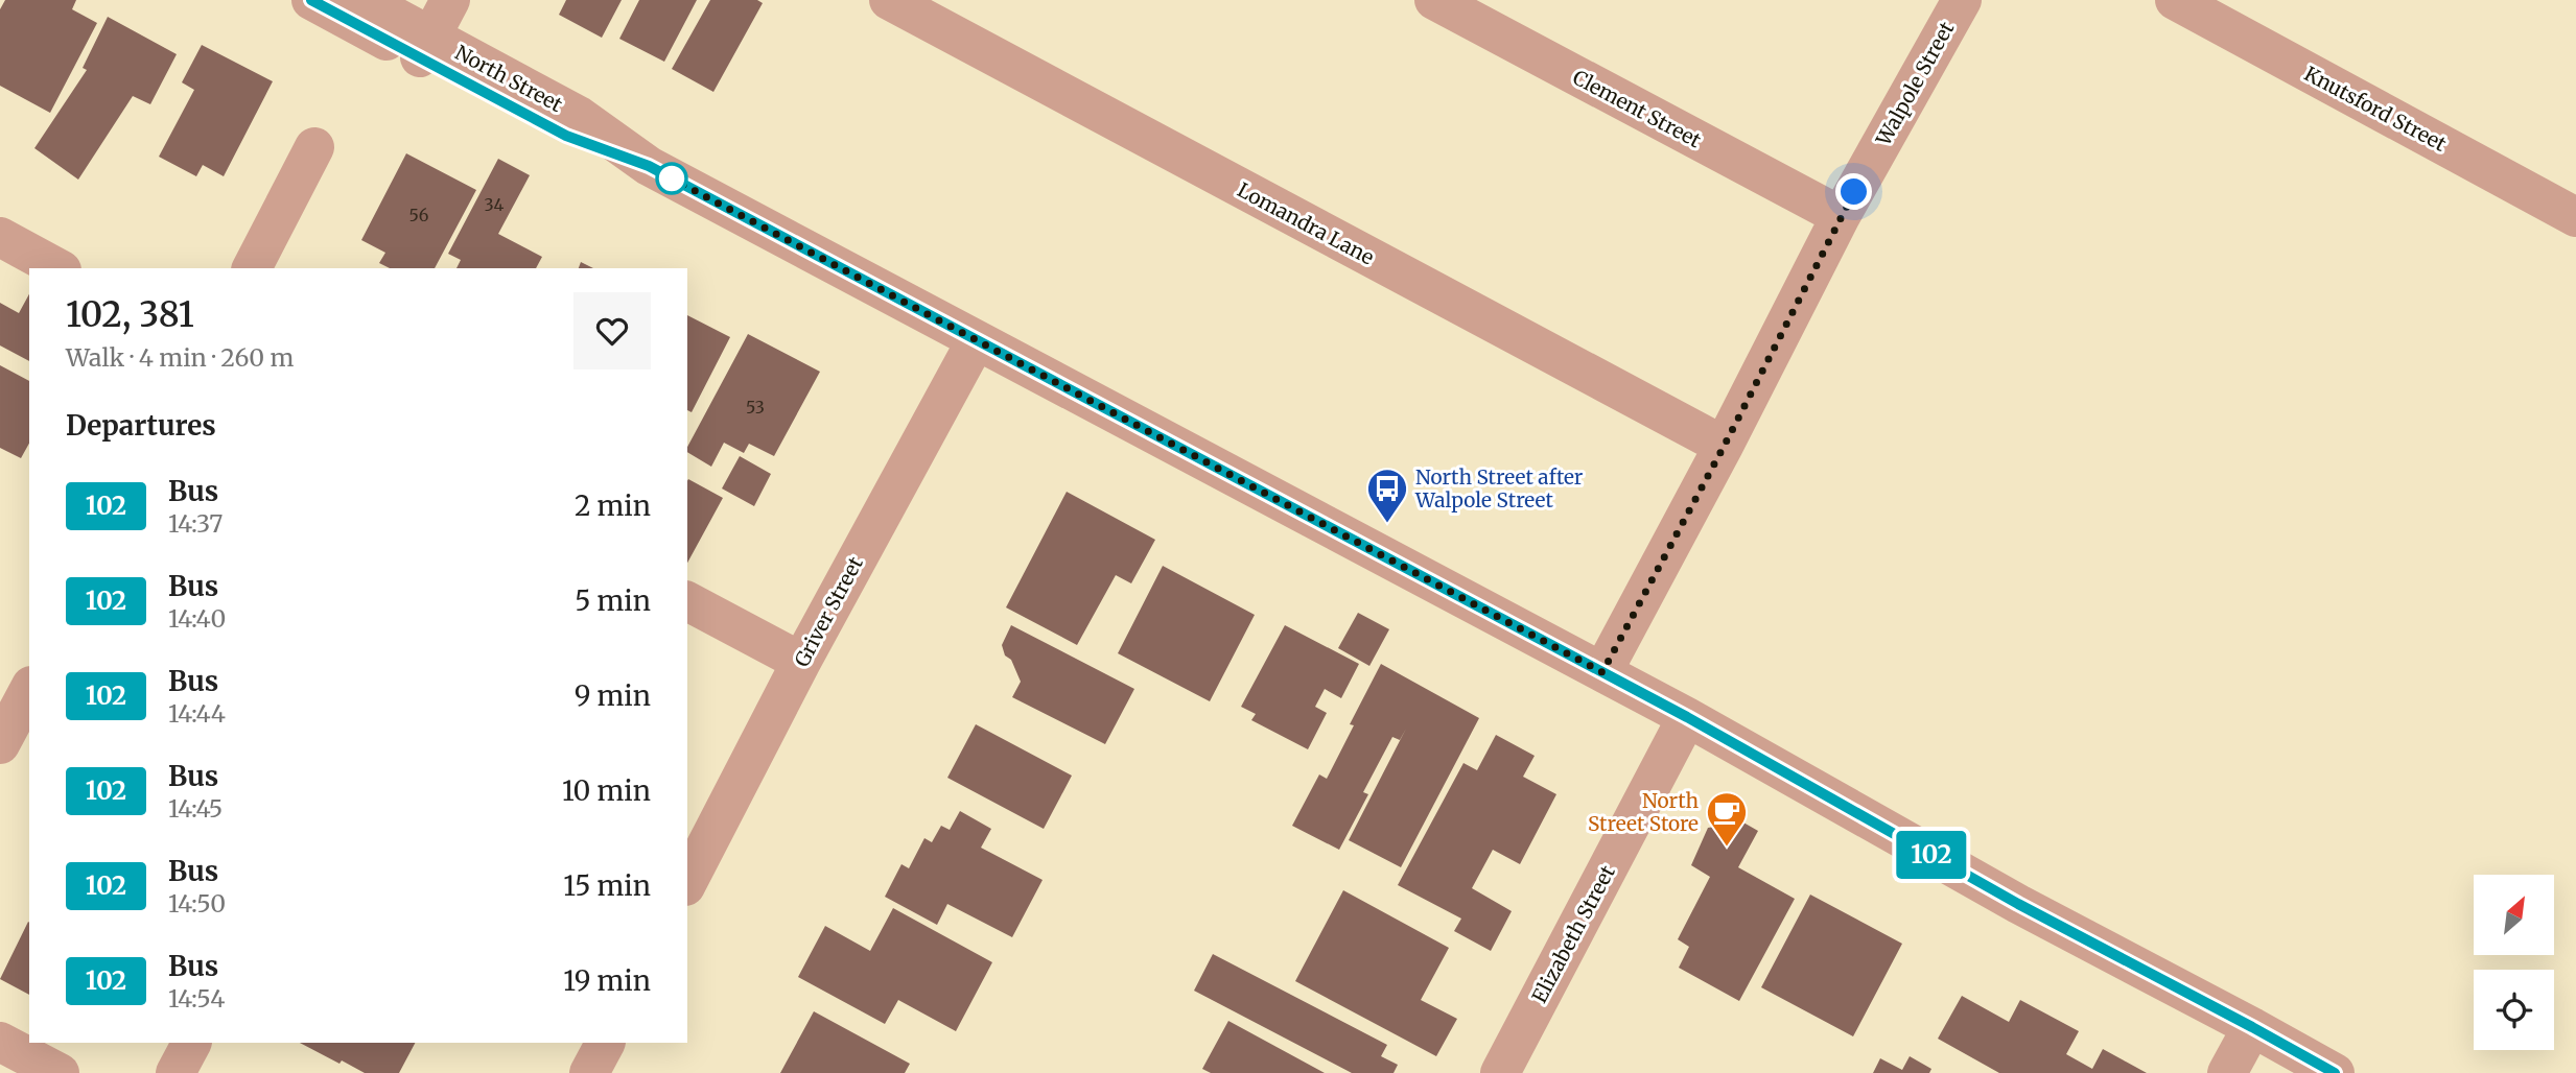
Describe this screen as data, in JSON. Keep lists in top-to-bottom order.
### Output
{
  "streets": {
    "street": [
      "North Street",
      "Walpole Street",
      "Clement Street",
      "Knutsford Street",
      "Lomandra Lane",
      "Griver Street",
      "Elizabeth Street"
    ]
  },
  "crossings": [
    ["North Street", "Walpole Street"],
    ["North Street", "Griver Street"],
    ["North Street", "Elizabeth Street"],
    ["Walpole Street", "Clement Street"],
    ["Walpole Street", "Lomandra Lane"]
  ],
  "places": {
    "bus stop": ["North Street after Walpole Street"],
    "cafe": ["North Street Store"]
  },
  "lines": ["bus line 102"],
  "house_numbers": ["34", "56", "53"],
  "north": "top right",
  "page": {
    "on_map": "102",
    "heading": [
      ["102, 381", "Walk · 4 min · 260 m"],
      "Departures"
    ],
    "list": [
      {
        "mark": "102",
        "name": "Bus",
        "note": "14:37",
        "value": "2 min"
      },
      {
        "mark": "102",
        "name": "Bus",
        "note": "14:40",
        "value": "5 min"
      },
      {
        "mark": "102",
        "name": "Bus",
        "note": "14:44",
        "value": "9 min"
      },
      {
        "mark": "102",
        "name": "Bus",
        "note": "14:45",
        "value": "10 min"
      },
      {
        "mark": "102",
        "name": "Bus",
        "note": "14:50",
        "value": "15 min"
      },
      {
        "mark": "102",
        "name": "Bus",
        "note": "14:54",
        "value": "19 min"
      }
    ]
  }
}
